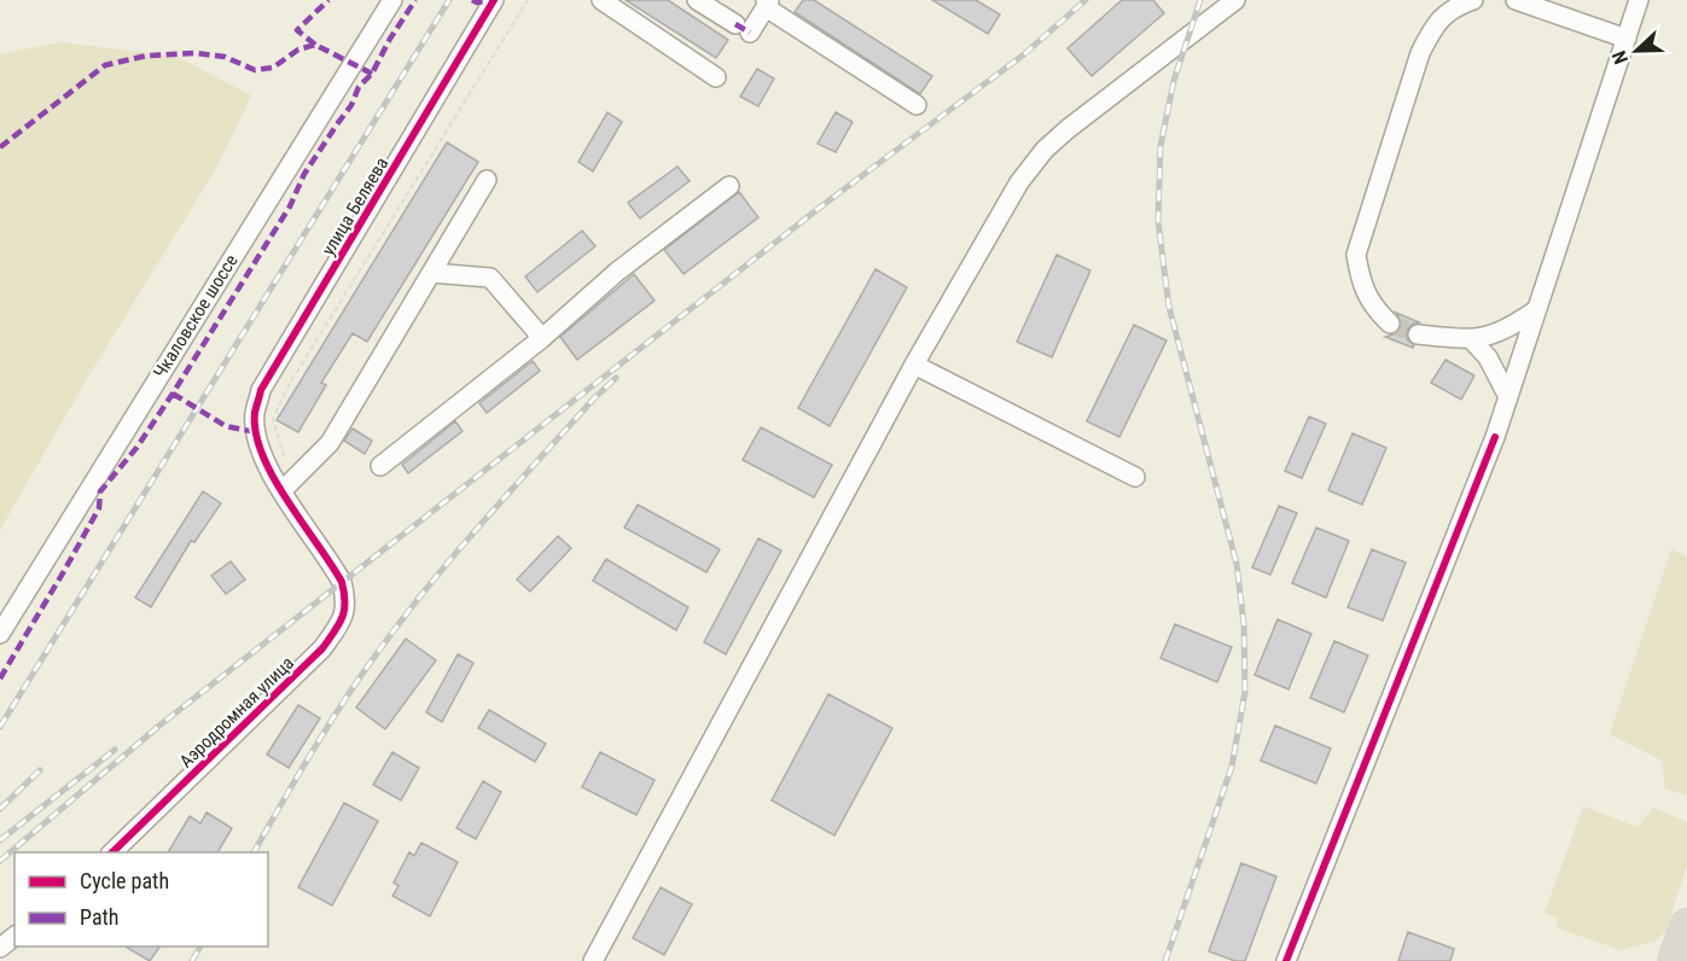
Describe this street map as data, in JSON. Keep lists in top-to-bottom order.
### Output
{
  "streets": {
    "street": ["улица Беляева", "Чкаловское шоссе", "Аэродромная улица"]
  },
  "crossings": [
    ["улица Беляева", "Аэродромная улица"]
  ],
  "legend": ["Cycle path", "Path"],
  "north": "left"
}
